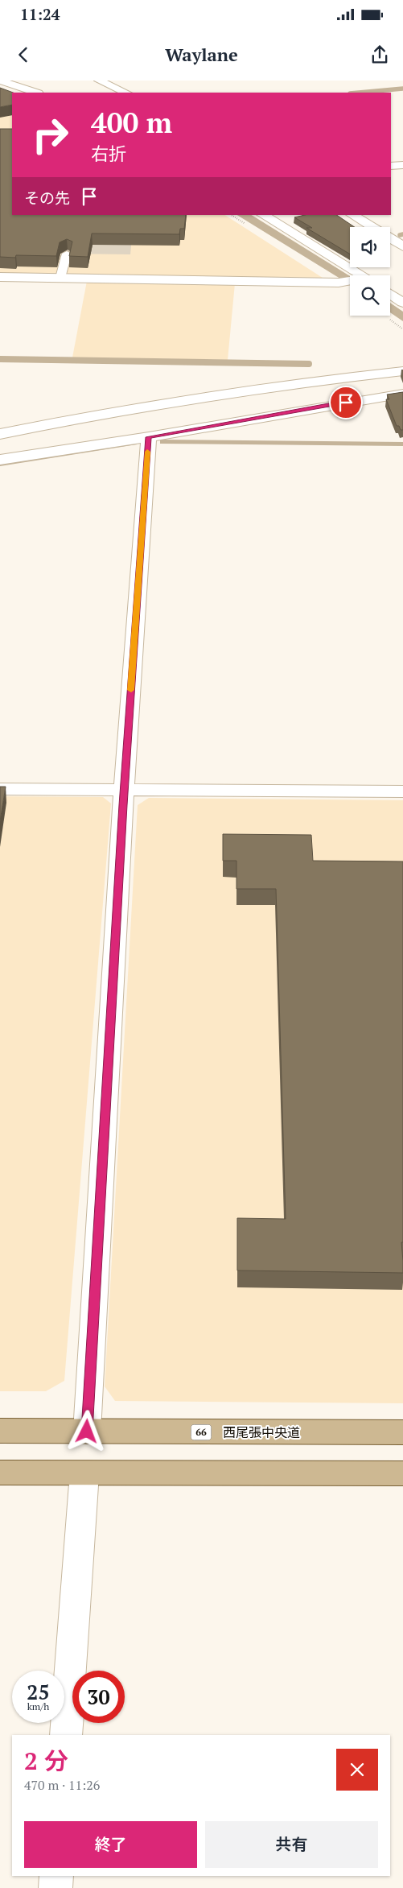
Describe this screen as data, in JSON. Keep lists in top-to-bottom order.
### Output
{
  "streets": {
    "main road": ["66", "西尾張中央道"]
  },
  "page": {
    "status": "11:24",
    "header": "Waylane",
    "turn": ["400 m", "右折"],
    "then": "その先",
    "speed": "25 km/h",
    "limit": "30",
    "heading": ["2 分", "470 m · 11:26"],
    "buttons": ["終了", "共有"]
  }
}
